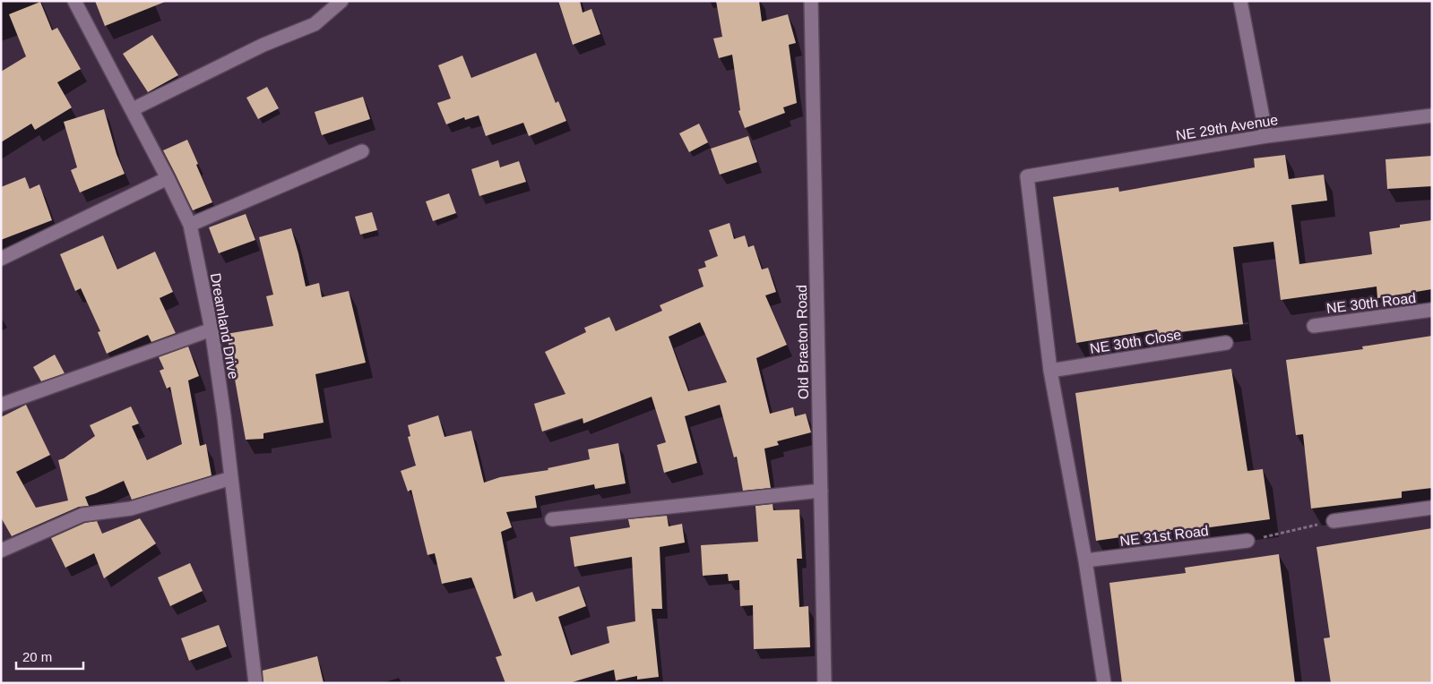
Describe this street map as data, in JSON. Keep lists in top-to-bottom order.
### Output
{
  "streets": {
    "street": [
      "NE 29th Avenue",
      "NE 30th Road",
      "Dreamland Drive",
      "NE 30th Close",
      "Old Braeton Road",
      "NE 31st Road"
    ]
  },
  "crossings": [
    ["NE 29th Avenue", "NE 30th Close"]
  ],
  "scale_bar": "20 m"
}
